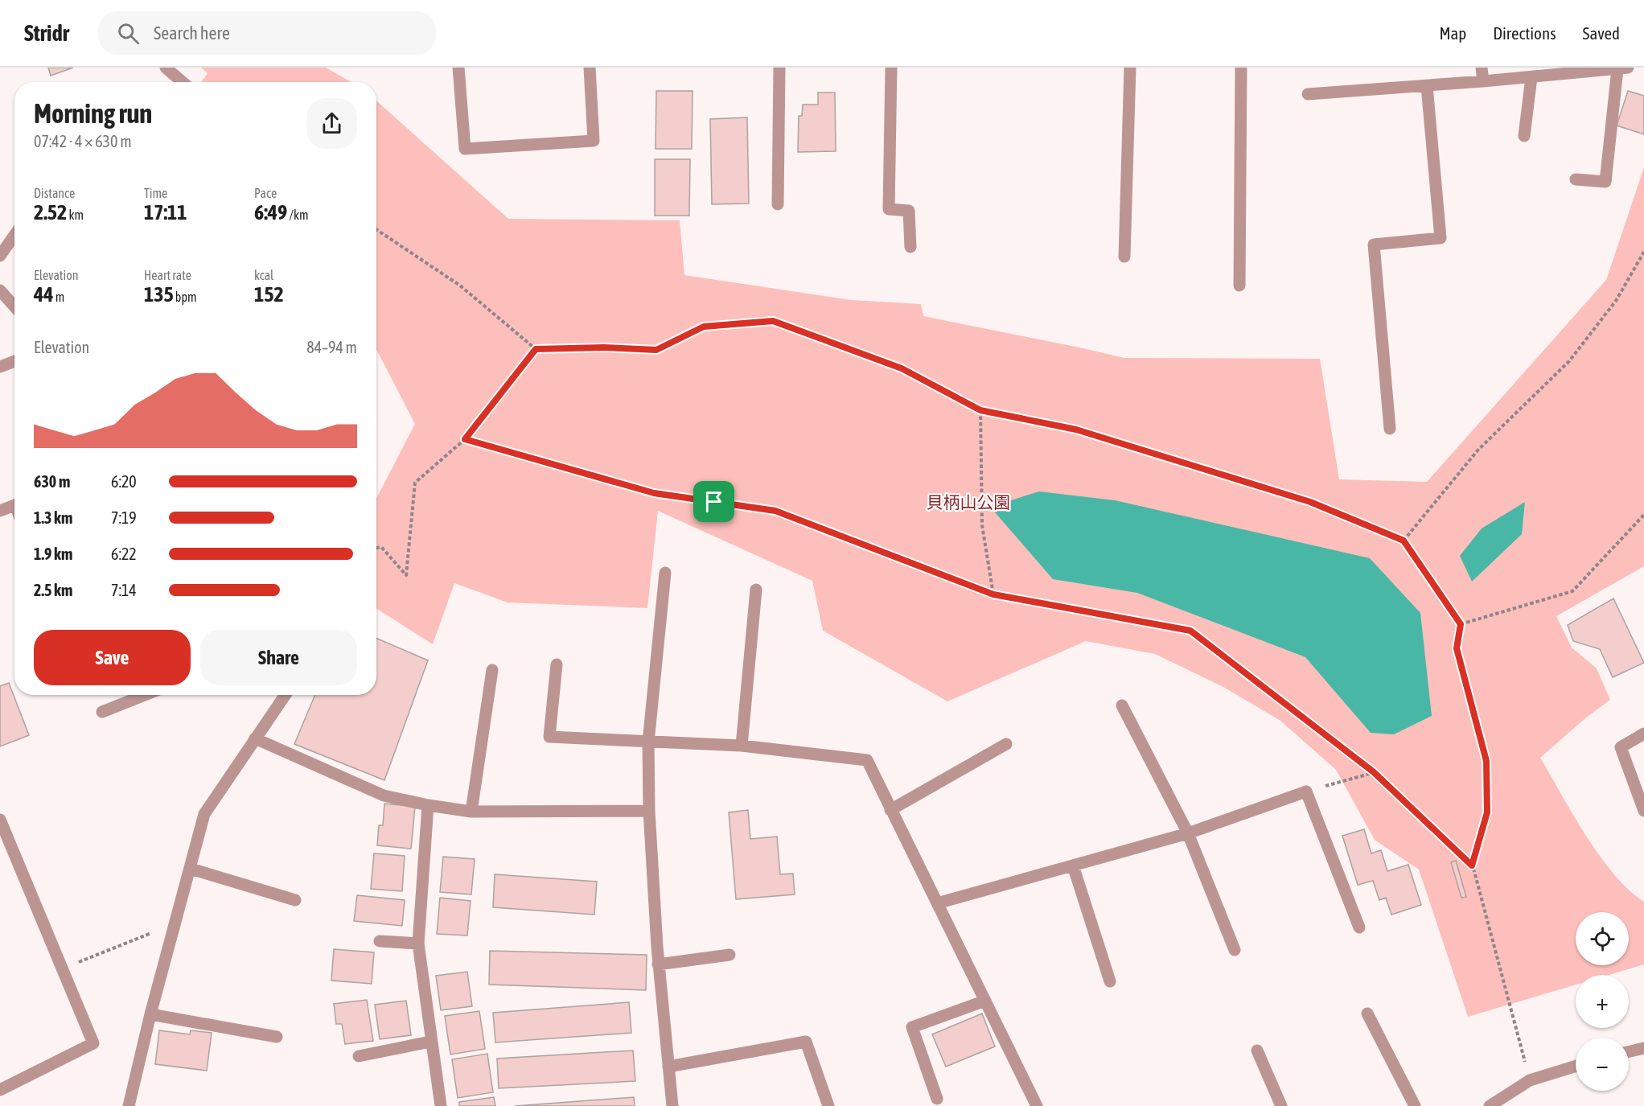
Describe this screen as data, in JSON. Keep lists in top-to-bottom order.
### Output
{
  "parks": ["貝柄山公園"],
  "page": {
    "header": "Stridr",
    "search": "Search here",
    "nav": ["Map", "Directions", "Saved"],
    "heading": ["Morning run", "07:42 · 4 × 630 m"],
    "stats": [
      ["Distance", "2.52 km"],
      ["Time", "17:11"],
      ["Pace", "6:49 /km"],
      ["Elevation", "44 m"],
      ["Heart rate", "135 bpm"],
      ["kcal", "152"]
    ],
    "chart": ["Elevation", "84–94 m"],
    "list": [
      {
        "name": "630 m",
        "note": "6:20"
      },
      {
        "name": "1.3 km",
        "note": "7:19"
      },
      {
        "name": "1.9 km",
        "note": "6:22"
      },
      {
        "name": "2.5 km",
        "note": "7:14"
      }
    ],
    "buttons": ["Save", "Share"],
    "map_buttons": ["+", "−"]
  }
}
